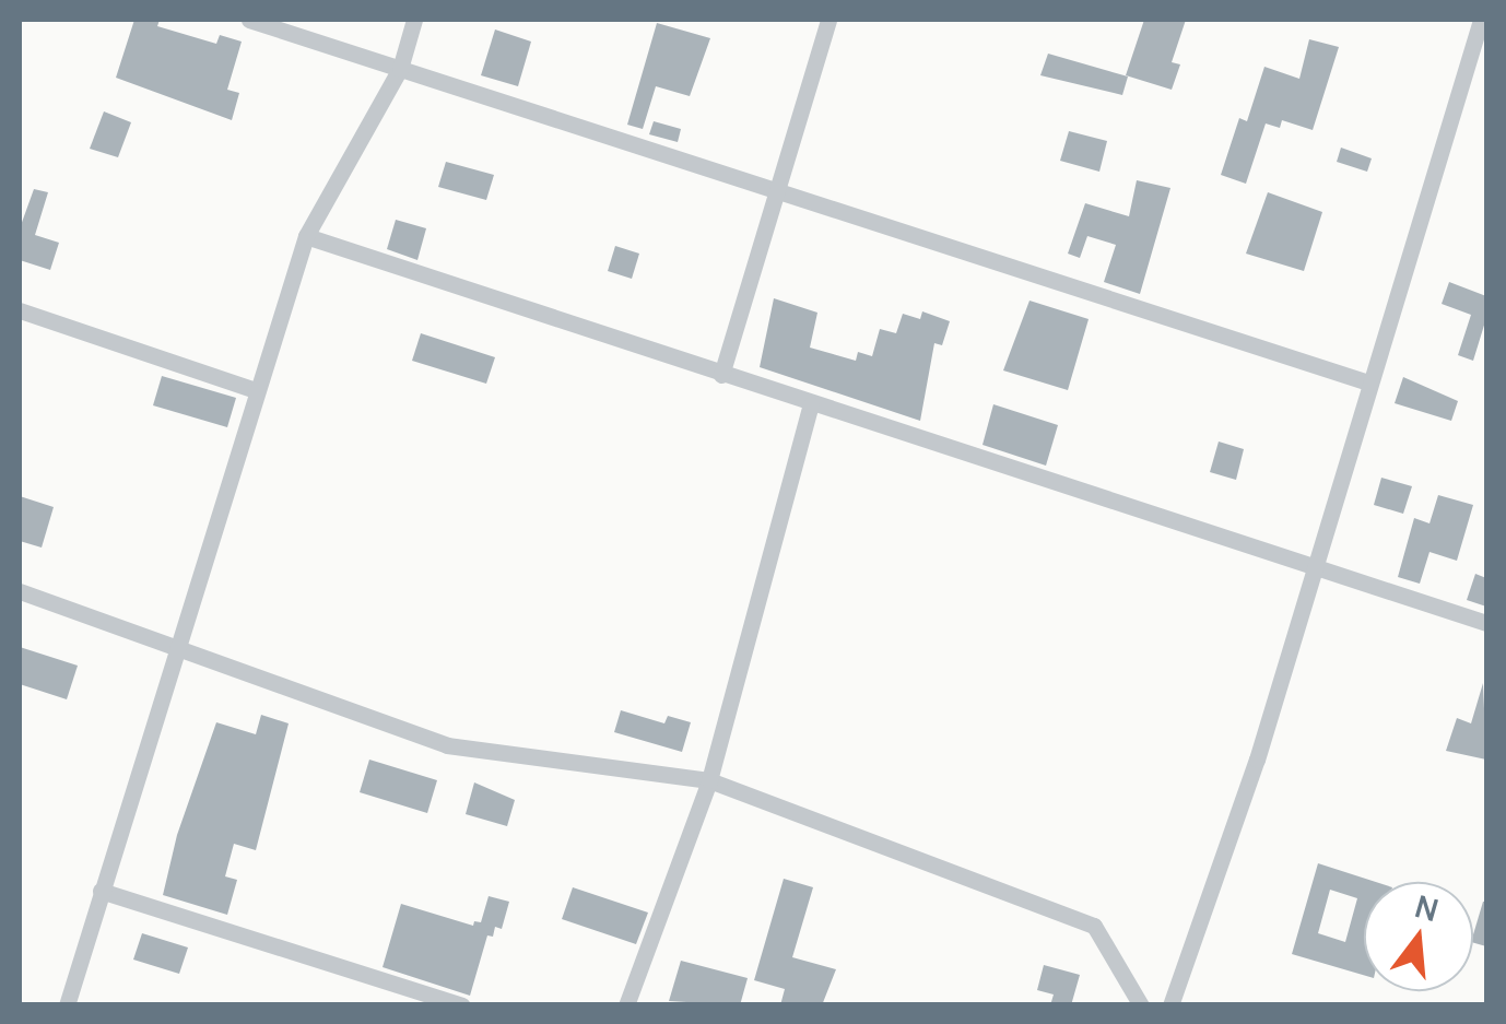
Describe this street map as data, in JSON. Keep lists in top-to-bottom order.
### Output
{
  "north": "top"
}
